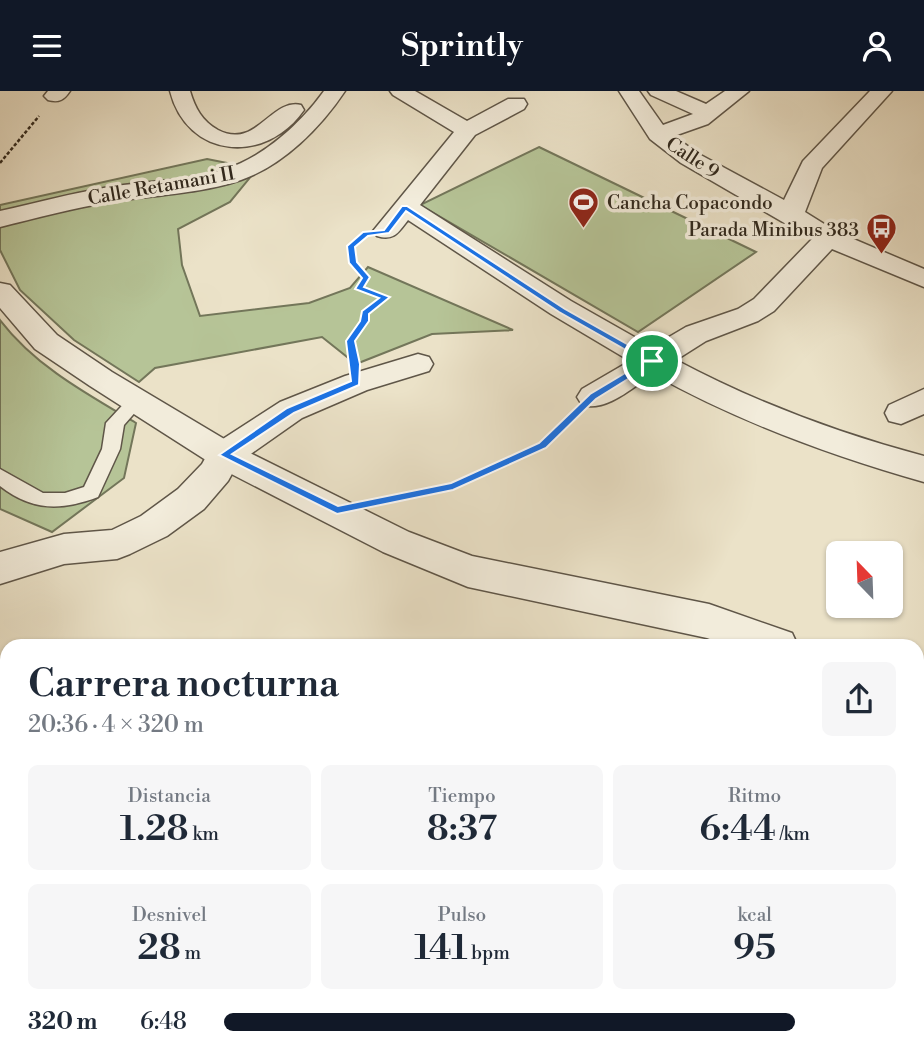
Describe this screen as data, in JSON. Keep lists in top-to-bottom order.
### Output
{
  "streets": {
    "street": ["Calle 9", "Calle Retamani II"]
  },
  "places": {
    "sports": ["Cancha Copacondo"],
    "bus stop": ["Parada Minibus 383"]
  },
  "north": "top left",
  "page": {
    "header": "Sprintly",
    "heading": ["Carrera nocturna", "20:36 · 4 × 320 m"],
    "stats": [
      ["Distancia", "1.28 km"],
      ["Tiempo", "8:37"],
      ["Ritmo", "6:44 /km"],
      ["Desnivel", "28 m"],
      ["Pulso", "141 bpm"],
      ["kcal", "95"]
    ],
    "list": [
      {
        "name": "320 m",
        "note": "6:48"
      }
    ]
  }
}
